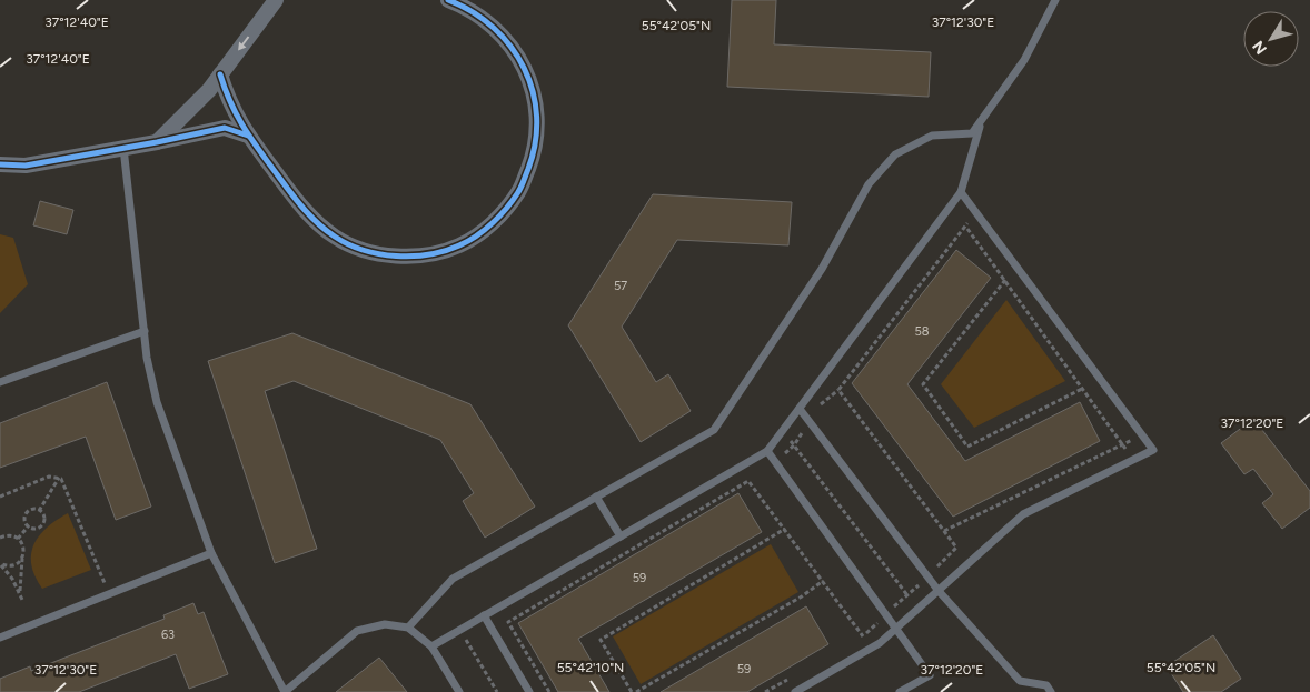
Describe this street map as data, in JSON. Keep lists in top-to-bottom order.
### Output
{
  "house_numbers": [
    "57",
    "58",
    "59",
    "63",
    "59"
  ],
  "north": "bottom left",
  "coordinates": [
    "37°12'40\"E",
    "37°12'30\"E",
    "55°42'05\"N",
    "37°12'20\"E",
    "55°42'10\"N"
  ]
}
